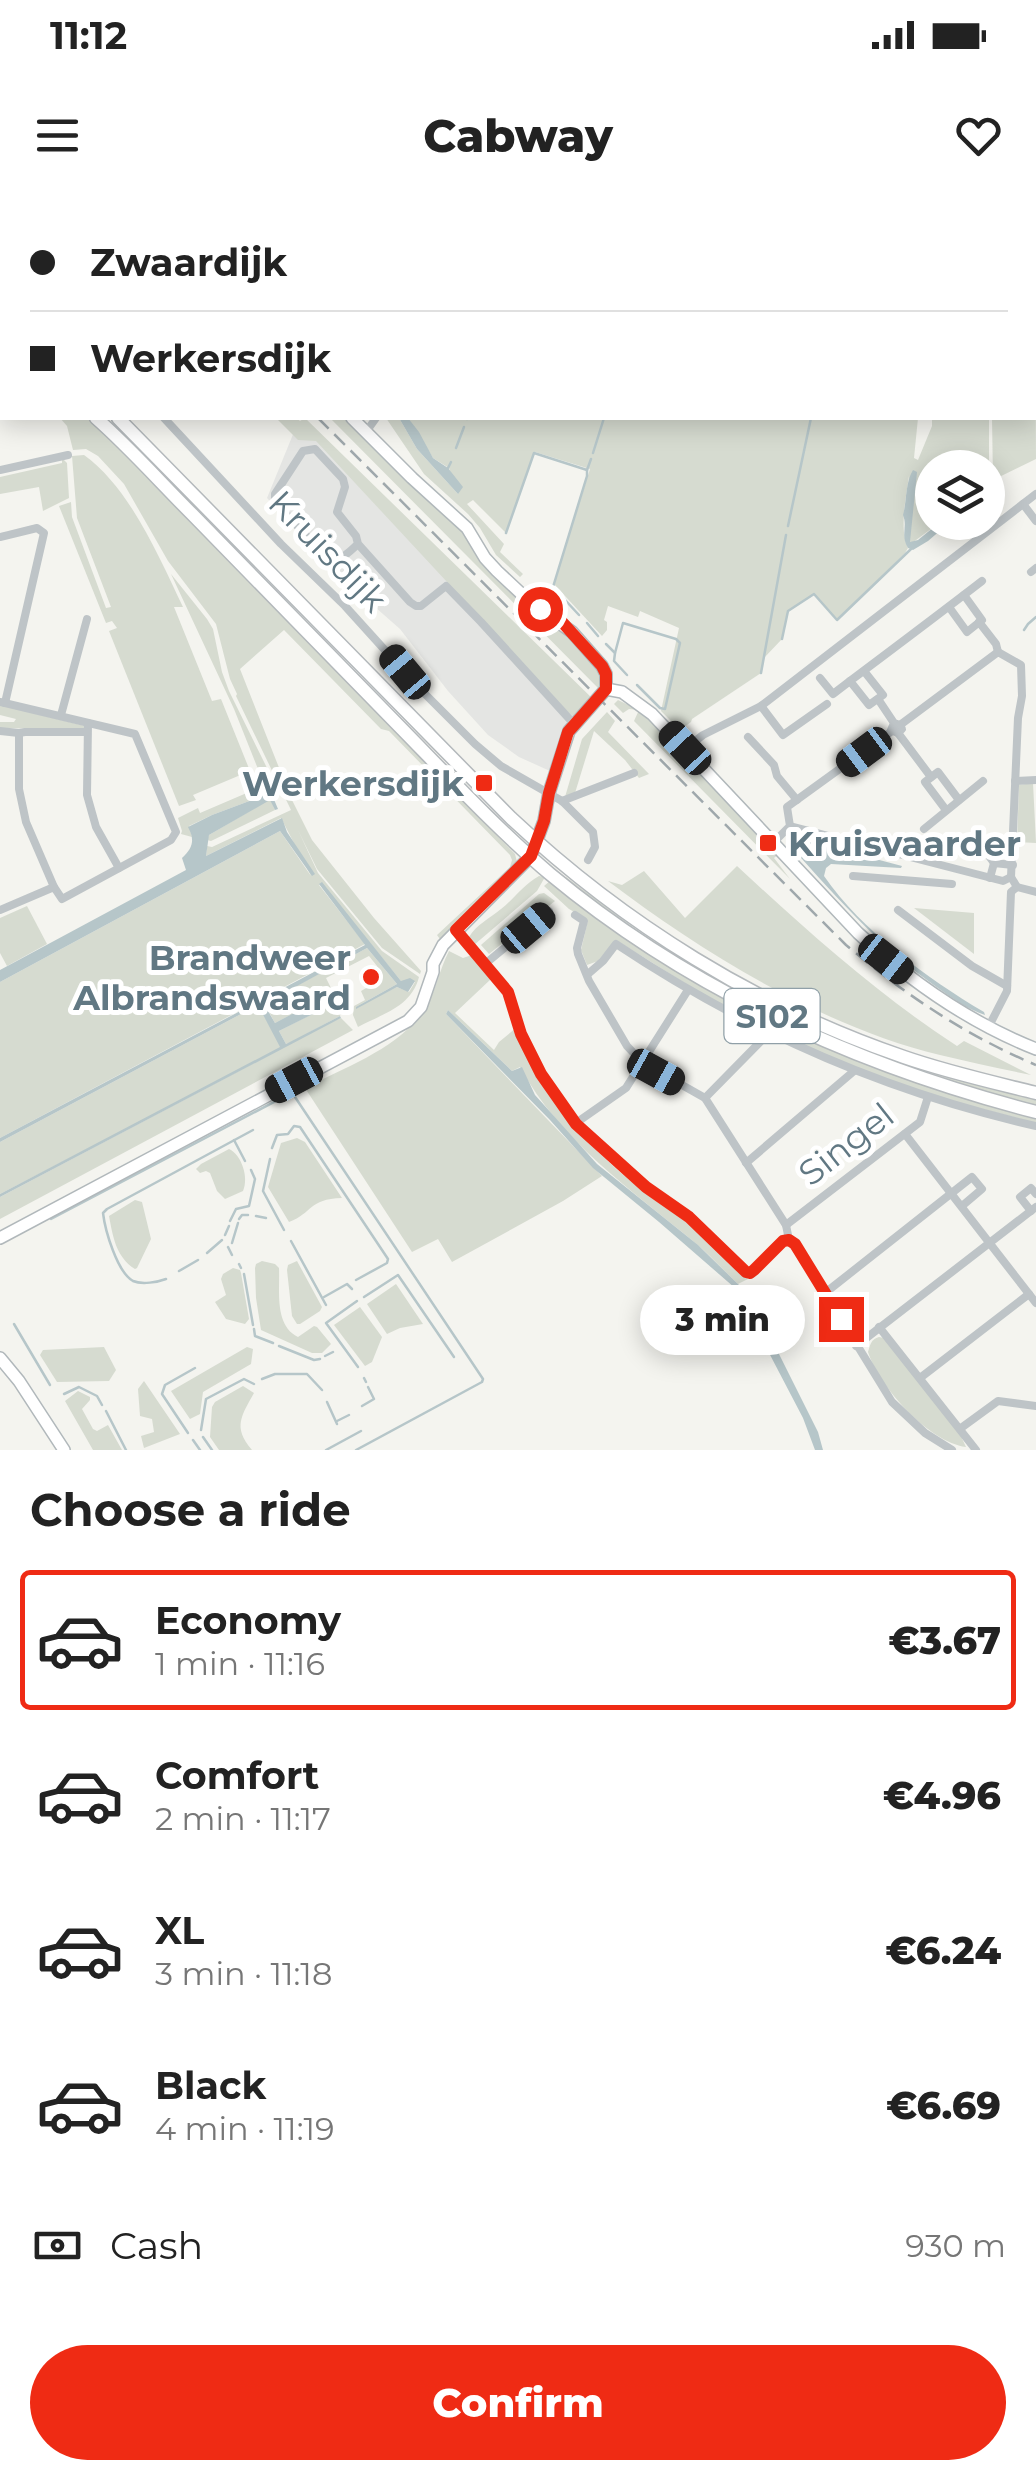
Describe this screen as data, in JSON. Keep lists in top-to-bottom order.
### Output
{
  "streets": {
    "main road": ["S102"],
    "street": ["Kruisdijk", "Singel"]
  },
  "places": {
    "transit": ["Werkersdijk", "Kruisvaarder"],
    "other": ["Brandweer Albrandswaard"]
  },
  "page": {
    "status": "11:12",
    "header": "Cabway",
    "banner": ["Zwaardijk", "Werkersdijk"],
    "bubble": "3 min",
    "heading": "Choose a ride",
    "list": [
      {
        "name": "Economy",
        "note": "1 min · 11:16",
        "value": "€3.67"
      },
      {
        "name": "Comfort",
        "note": "2 min · 11:17",
        "value": "€4.96"
      },
      {
        "name": "XL",
        "note": "3 min · 11:18",
        "value": "€6.24"
      },
      {
        "name": "Black",
        "note": "4 min · 11:19",
        "value": "€6.69"
      }
    ],
    "pay": ["Cash", "930 m"],
    "buttons": "Confirm"
  }
}
